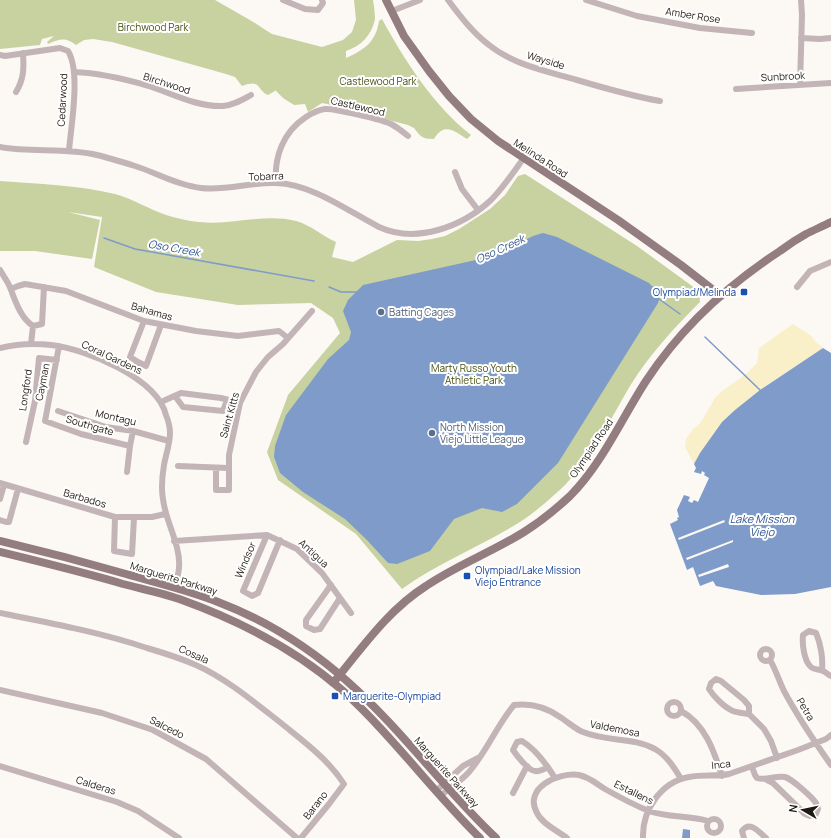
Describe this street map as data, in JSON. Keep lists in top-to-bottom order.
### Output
{
  "streets": {
    "main road": ["Melinda Road", "Olympiad Road", "Marguerite Parkway"],
    "street": [
      "Amber Rose",
      "Wayside",
      "Sunbrook",
      "Birchwood",
      "Cedarwood",
      "Castlewood",
      "Tobarra",
      "Bahamas",
      "Coral Gardens",
      "Cayman",
      "Longford",
      "Saint Kitts",
      "Montagu",
      "Southgate",
      "Barbados",
      "Antigua",
      "Windsor",
      "Cosala",
      "Petra",
      "Salcedo",
      "Valdemosa",
      "Inca",
      "Calderas",
      "Estallens",
      "Barano"
    ]
  },
  "crossings": [
    ["Birchwood", "Cedarwood"],
    ["Cedarwood", "Tobarra"],
    ["Castlewood", "Tobarra"],
    ["Melinda Road", "Tobarra"],
    ["Melinda Road", "Olympiad Road"],
    ["Bahamas", "Saint Kitts"],
    ["Coral Gardens", "Cayman"],
    ["Coral Gardens", "Montagu"],
    ["Coral Gardens", "Barbados"],
    ["Coral Gardens", "Antigua"],
    ["Coral Gardens", "Marguerite Parkway"],
    ["Cayman", "Longford"],
    ["Cayman", "Southgate"],
    ["Olympiad Road", "Marguerite Parkway"],
    ["Antigua", "Windsor"],
    ["Cosala", "Barano"],
    ["Petra", "Inca"],
    ["Valdemosa", "Inca"],
    ["Inca", "Estallens"]
  ],
  "water": ["Oso Creek", "Lake Mission Viejo"],
  "parks": ["Birchwood Park", "Castlewood Park", "Marty Russo Youth Athletic Park"],
  "places": {
    "transit": ["Olympiad/Melinda", "Olympiad/Lake Mission Viejo Entrance", "Marguerite-Olympiad"],
    "other": ["Batting Cages", "North Mission Viejo Little League"]
  },
  "north": "left"
}
